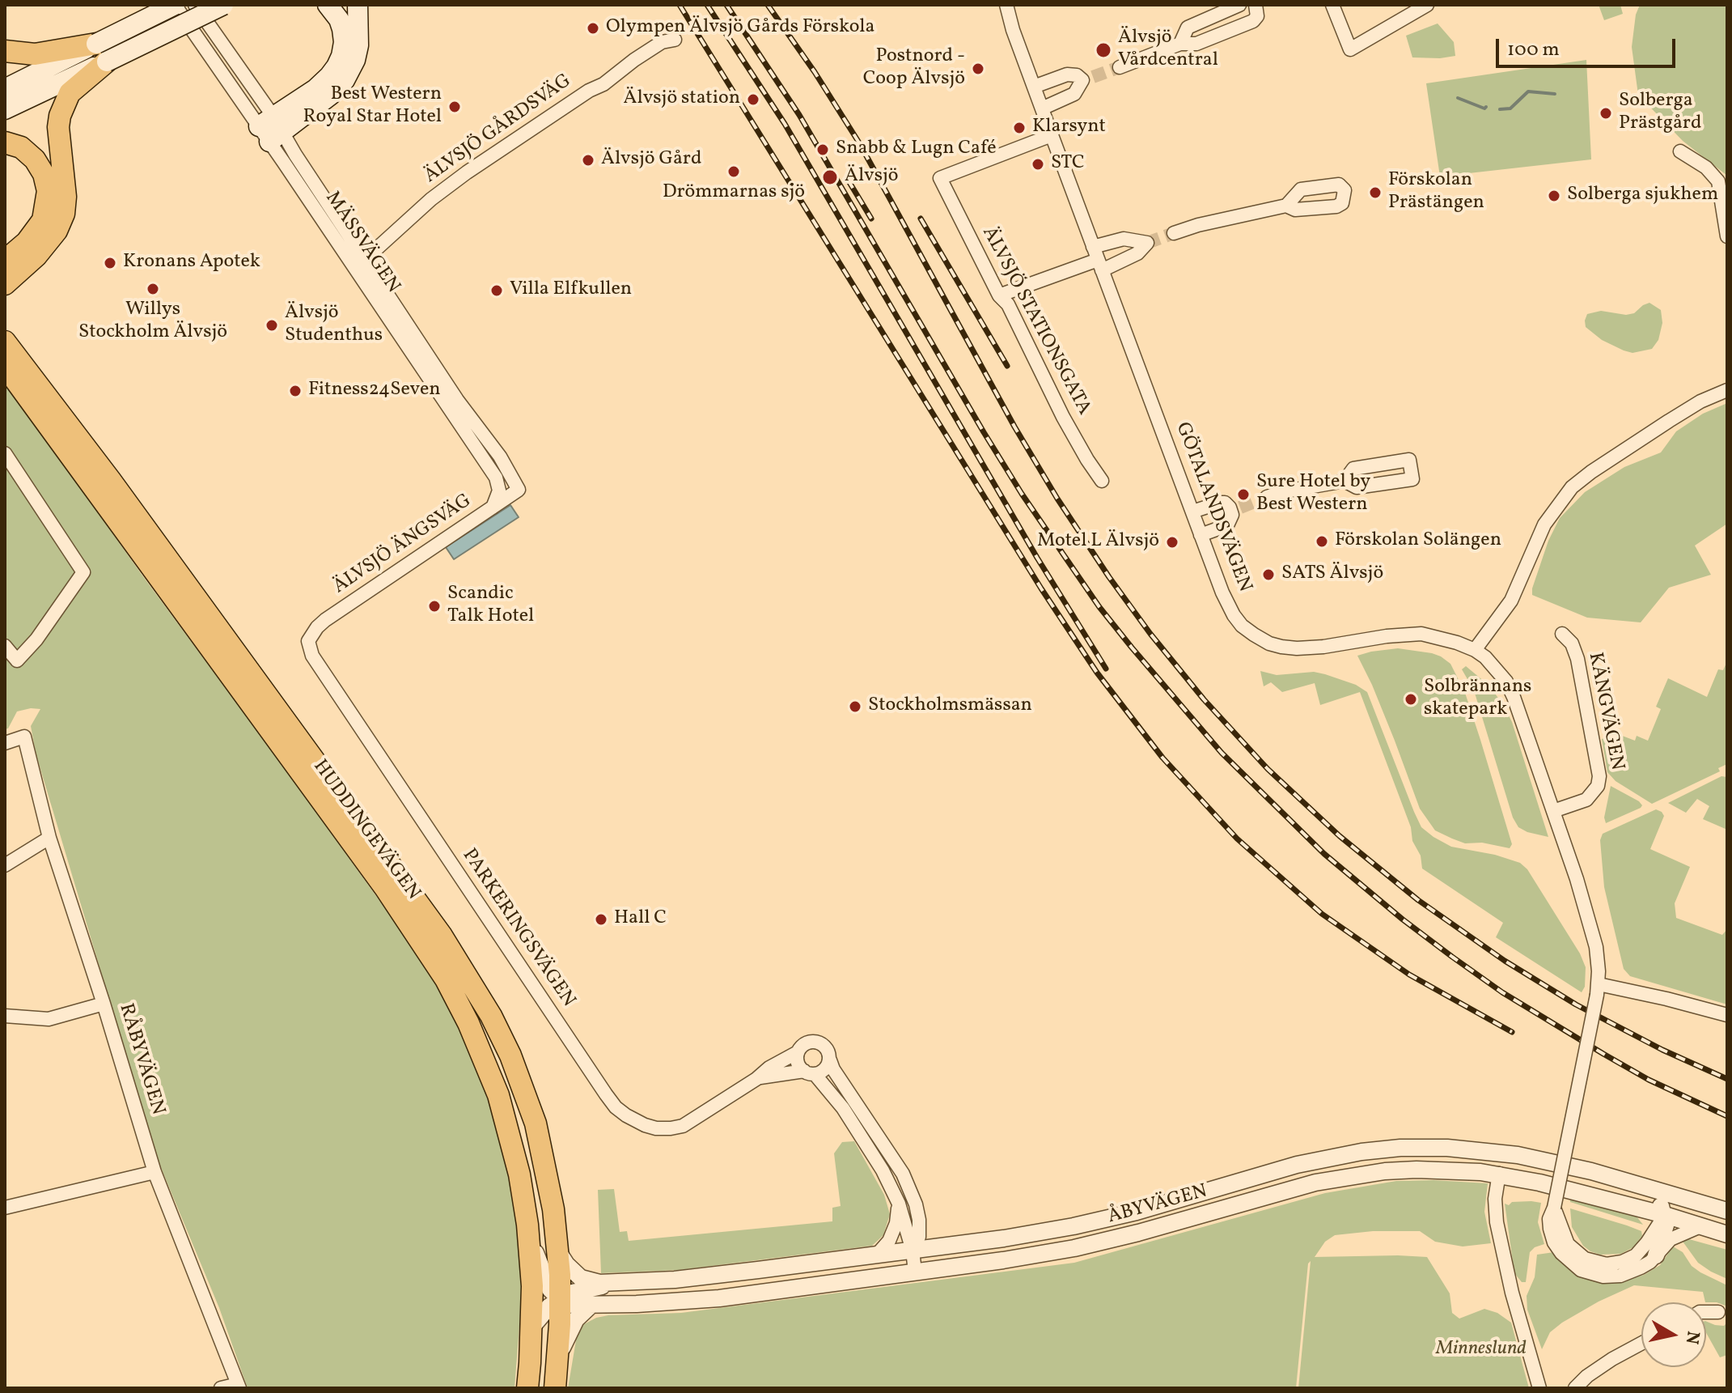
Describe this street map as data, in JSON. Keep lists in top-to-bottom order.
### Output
{
  "streets": {
    "main road": ["HUDDINGEVÄGEN"],
    "street": [
      "ÄLVSJÖ GÅRDSVÄG",
      "MÄSSVÄGEN",
      "ÄLVSJÖ STATIONSGATA",
      "GÖTALANDSVÄGEN",
      "ÄLVSJÖ ÄNGSVÄG",
      "KÄNGVÄGEN",
      "PARKERINGSVÄGEN",
      "RÅBYVÄGEN",
      "ÅBYVÄGEN"
    ]
  },
  "crossings": [
    ["ÄLVSJÖ GÅRDSVÄG", "MÄSSVÄGEN"],
    ["MÄSSVÄGEN", "ÄLVSJÖ ÄNGSVÄG"],
    ["ÄLVSJÖ STATIONSGATA", "GÖTALANDSVÄGEN"],
    ["GÖTALANDSVÄGEN", "KÄNGVÄGEN"],
    ["GÖTALANDSVÄGEN", "ÅBYVÄGEN"],
    ["ÄLVSJÖ ÄNGSVÄG", "PARKERINGSVÄGEN"],
    ["HUDDINGEVÄGEN", "ÅBYVÄGEN"],
    ["PARKERINGSVÄGEN", "ÅBYVÄGEN"]
  ],
  "parks": ["Minneslund"],
  "places": [
    "Olympen Älvsjö Gårds Förskola",
    "Älvsjö Vårdcentral",
    "Postnord - Coop Älvsjö",
    "Älvsjö station",
    "Best Western Royal Star Hotel",
    "Solberga Prästgård",
    "Klarsynt",
    "Snabb & Lugn Café",
    "Älvsjö Gård",
    "STC",
    "Drömmarnas sjö",
    "Älvsjö",
    "Förskolan Prästängen",
    "Solberga sjukhem",
    "Kronans Apotek",
    "Willys Stockholm Älvsjö",
    "Villa Elfkullen",
    "Älvsjö Studenthus",
    "Fitness24Seven",
    "Sure Hotel by Best Western",
    "Förskolan Solängen",
    "Motel L Älvsjö",
    "SATS Älvsjö",
    "Scandic Talk Hotel",
    "Solbrännans skatepark",
    "Stockholmsmässan",
    "Hall C"
  ],
  "scale_bar": "100 m",
  "north": "right"
}
